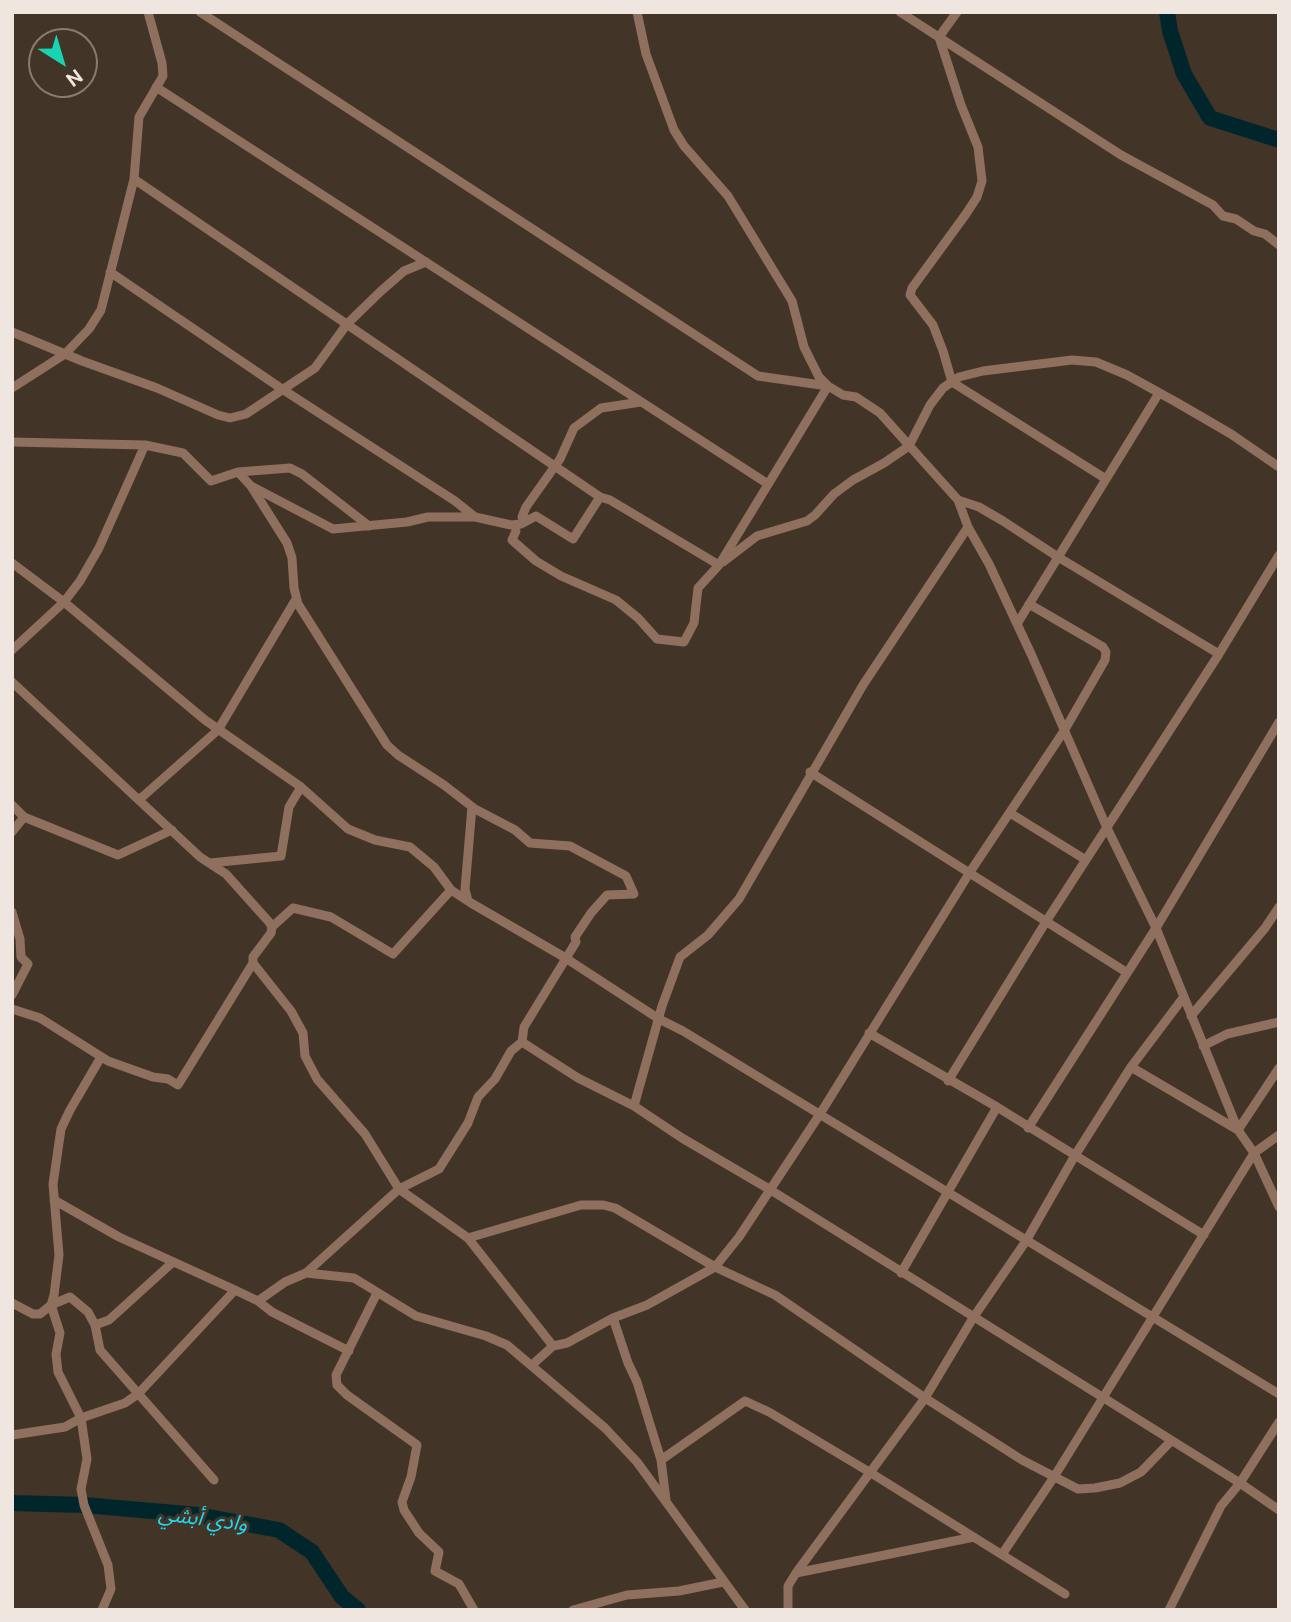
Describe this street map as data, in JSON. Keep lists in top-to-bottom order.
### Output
{
  "water": ["وادي أبشي"],
  "north": "bottom right"
}
